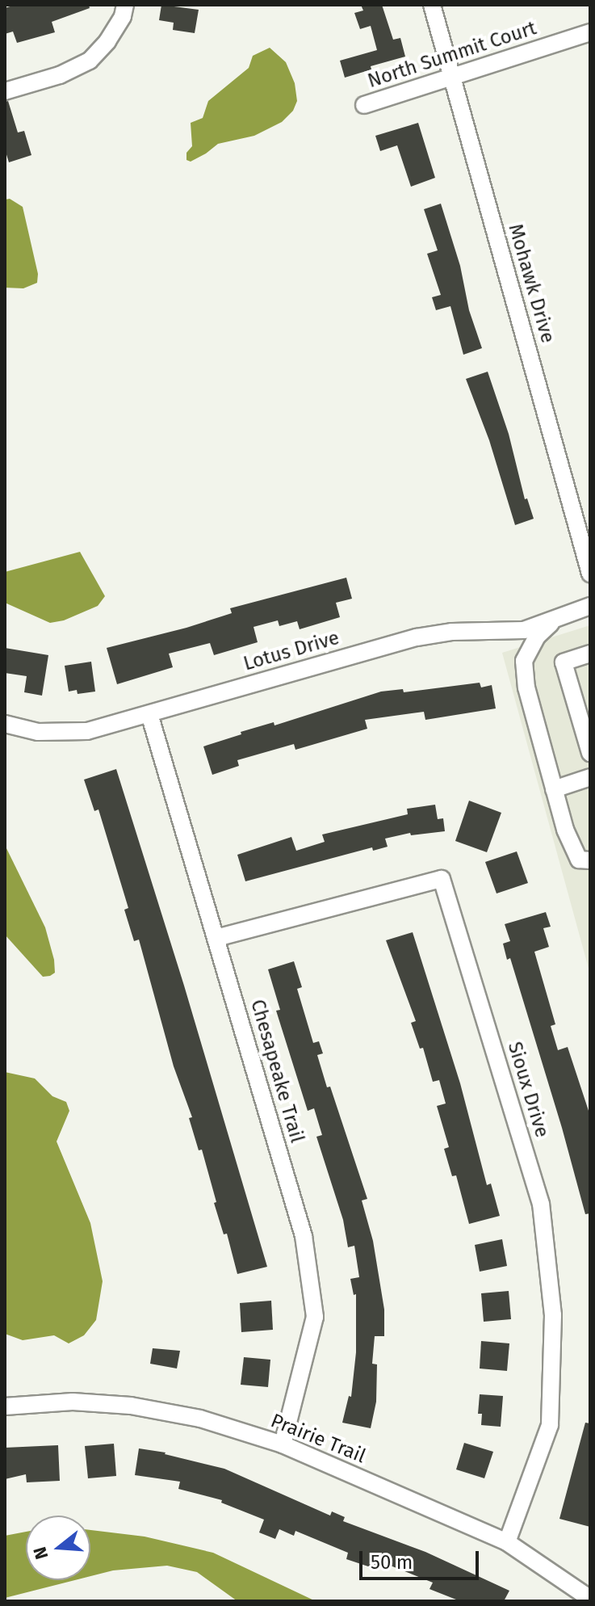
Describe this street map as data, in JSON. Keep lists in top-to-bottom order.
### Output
{
  "streets": {
    "street": [
      "North Summit Court",
      "Mohawk Drive",
      "Lotus Drive",
      "Chesapeake Trail",
      "Sioux Drive",
      "Prairie Trail"
    ]
  },
  "crossings": [
    ["North Summit Court", "Mohawk Drive"],
    ["Lotus Drive", "Chesapeake Trail"],
    ["Chesapeake Trail", "Sioux Drive"],
    ["Chesapeake Trail", "Prairie Trail"],
    ["Sioux Drive", "Prairie Trail"]
  ],
  "scale_bar": "50 m",
  "north": "left"
}
